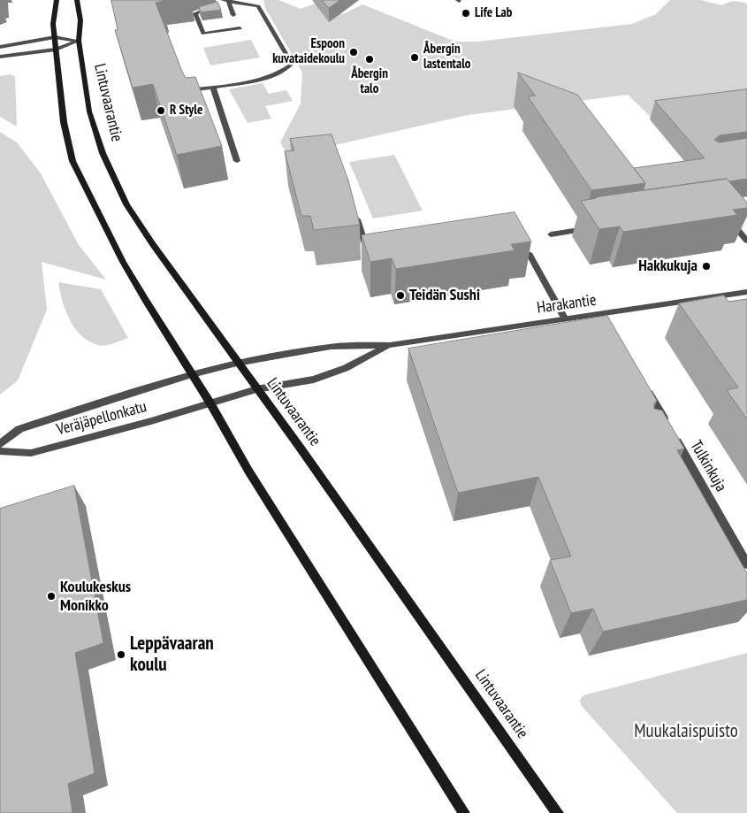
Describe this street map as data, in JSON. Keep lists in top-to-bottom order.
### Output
{
  "streets": {
    "main road": ["Lintuvaarantie"],
    "street": ["Harakantie", "Veräjäpellonkatu", "Tulkinkuja"]
  },
  "crossings": [
    ["Lintuvaarantie", "Harakantie"],
    ["Harakantie", "Veräjäpellonkatu"]
  ],
  "parks": ["Muukalaispuisto"],
  "places": [
    "Life Lab",
    "Espoon kuvataidekoulu",
    "Åbergin lastentalo",
    "Åbergin talo",
    "R Style",
    "Hakkukuja",
    "Teidän Sushi",
    "Koulukeskus Monikko",
    "Leppävaaran koulu"
  ]
}
